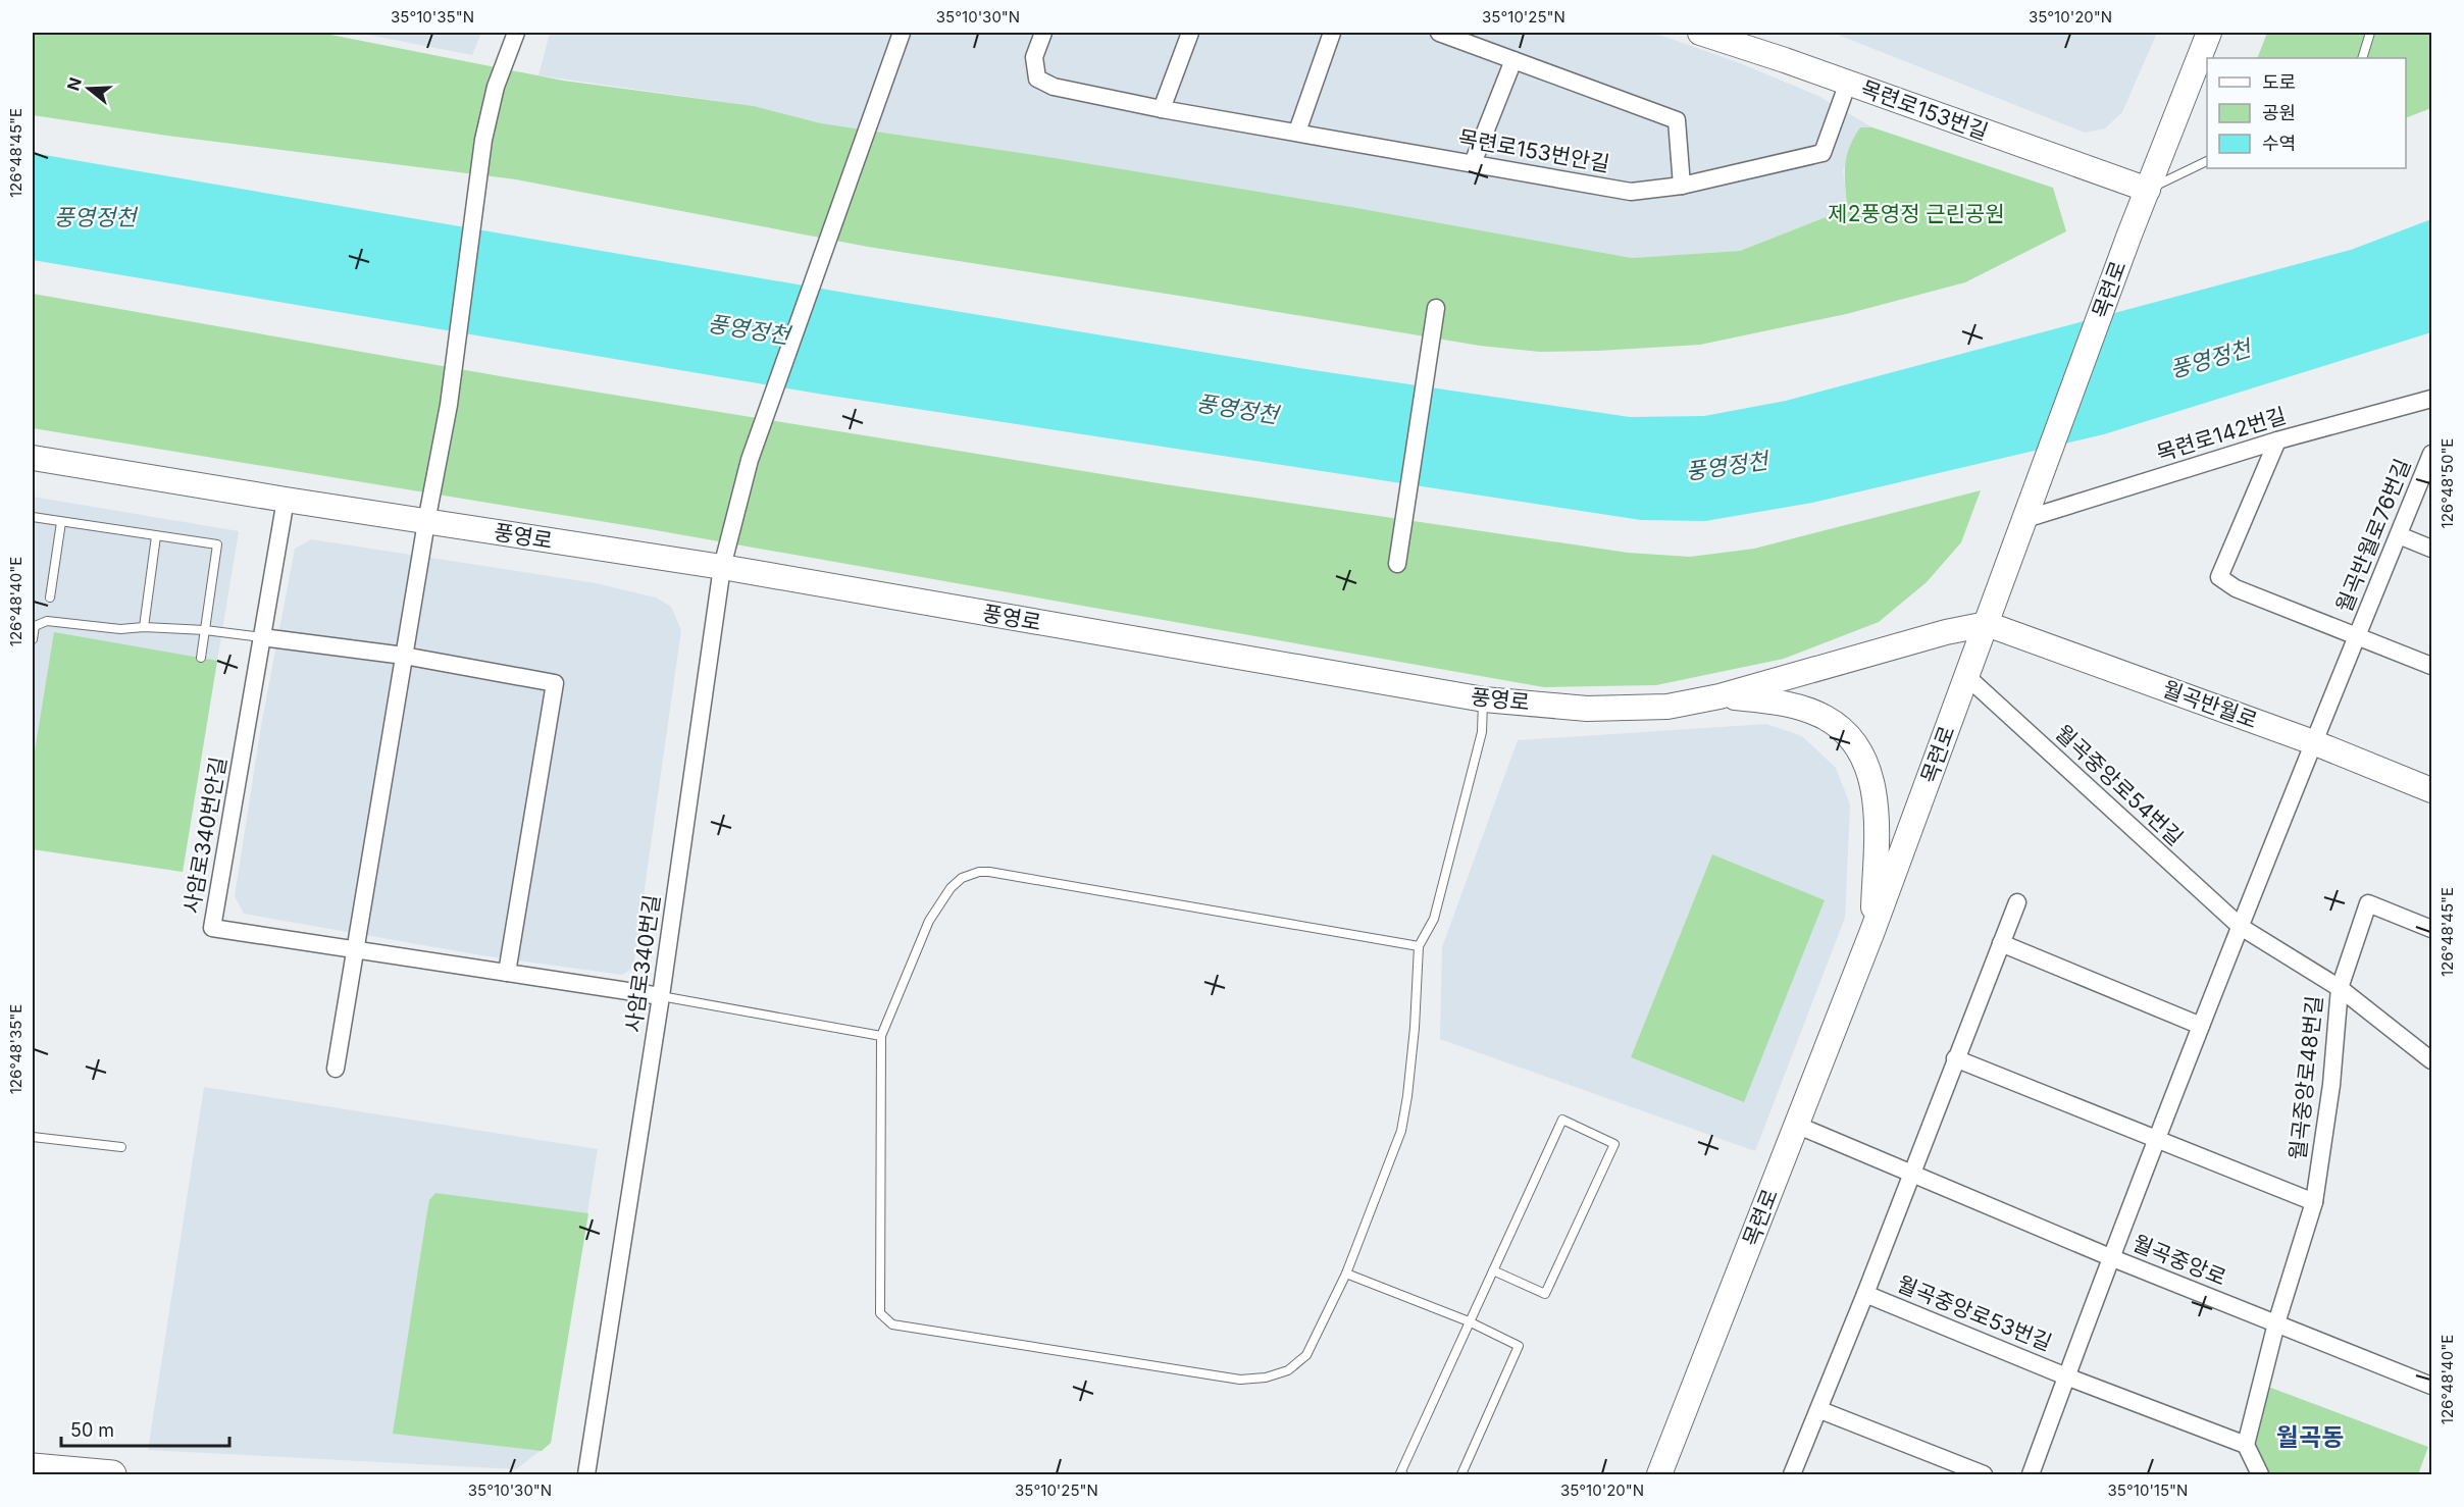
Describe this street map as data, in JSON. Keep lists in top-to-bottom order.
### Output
{
  "streets": {
    "main road": [
      "목련로153번길",
      "목련로",
      "풍영로",
      "월곡반월로"
    ],
    "street": [
      "목련로153번안길",
      "목련로142번길",
      "월곡반월로76번길",
      "월곡중앙로54번길",
      "사암로340번안길",
      "사암로340번길",
      "월곡중앙로48번길",
      "월곡중앙로",
      "월곡중앙로53번길"
    ]
  },
  "crossings": [
    ["목련로153번길", "목련로153번안길"],
    ["목련로153번길", "목련로"],
    ["목련로", "목련로142번길"],
    ["목련로", "풍영로"],
    ["목련로", "월곡반월로"],
    ["목련로", "월곡중앙로54번길"],
    ["목련로", "월곡중앙로"],
    ["목련로142번길", "월곡반월로76번길"],
    ["월곡반월로76번길", "월곡반월로"],
    ["풍영로", "월곡반월로"],
    ["풍영로", "사암로340번안길"],
    ["풍영로", "사암로340번길"],
    ["월곡중앙로54번길", "월곡중앙로48번길"],
    ["사암로340번안길", "사암로340번길"],
    ["월곡중앙로48번길", "월곡중앙로"],
    ["월곡중앙로", "월곡중앙로53번길"]
  ],
  "districts": ["월곡동"],
  "water": ["풍영정천"],
  "parks": ["제2풍영정 근린공원"],
  "legend": ["도로", "공원", "수역"],
  "scale_bar": "50 m",
  "north": "left",
  "coordinates": [
    "35°10'35\"N",
    "35°10'30\"N",
    "35°10'25\"N",
    "35°10'20\"N",
    "126°48'45\"E",
    "126°48'50\"E",
    "126°48'40\"E",
    "126°48'35\"E",
    "35°10'15\"N"
  ]
}
